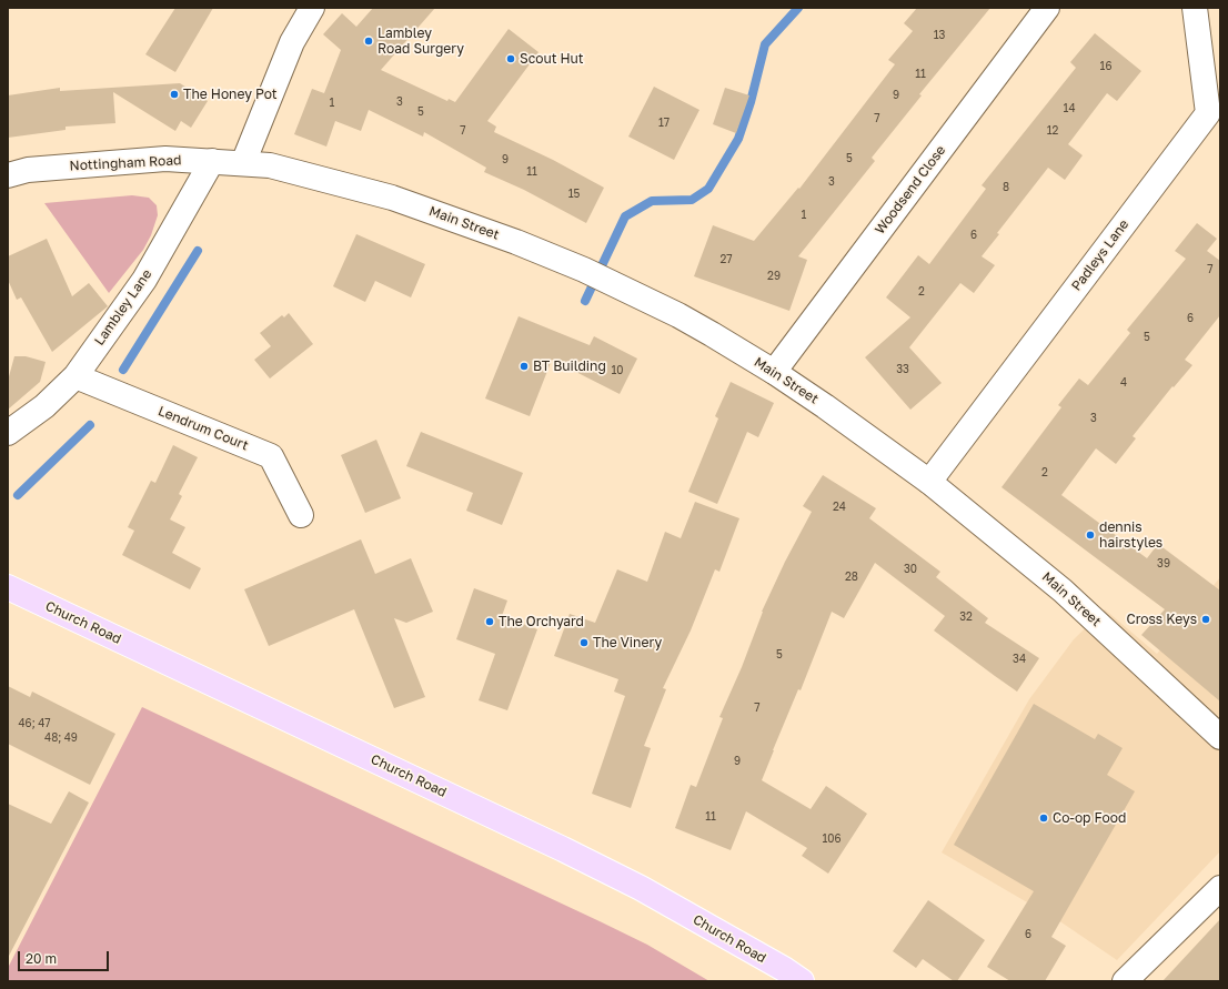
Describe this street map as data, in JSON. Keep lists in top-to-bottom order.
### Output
{
  "streets": {
    "main road": ["Church Road"],
    "street": [
      "Nottingham Road",
      "Woodsend Close",
      "Main Street",
      "Padleys Lane",
      "Lambley Lane",
      "Lendrum Court"
    ]
  },
  "crossings": [
    ["Nottingham Road", "Main Street"],
    ["Nottingham Road", "Lambley Lane"],
    ["Woodsend Close", "Main Street"],
    ["Main Street", "Padleys Lane"],
    ["Lambley Lane", "Lendrum Court"]
  ],
  "places": [
    "Lambley Road Surgery",
    "Scout Hut",
    "The Honey Pot",
    "BT Building",
    "dennis hairstyles",
    "Cross Keys",
    "The Orchyard",
    "The Vinery",
    "Co-op Food"
  ],
  "house_numbers": [
    "13",
    "16",
    "11",
    "9",
    "3",
    "1",
    "14",
    "5",
    "7",
    "17",
    "7",
    "12",
    "5",
    "9",
    "11",
    "3",
    "8",
    "15",
    "1",
    "6",
    "27",
    "7",
    "29",
    "2",
    "6",
    "5",
    "33",
    "10",
    "4",
    "3",
    "2",
    "24",
    "39",
    "30",
    "28",
    "32",
    "5",
    "34",
    "7",
    "46; 47",
    "48; 49",
    "9",
    "11",
    "106",
    "6"
  ],
  "scale_bar": "20 m"
}
